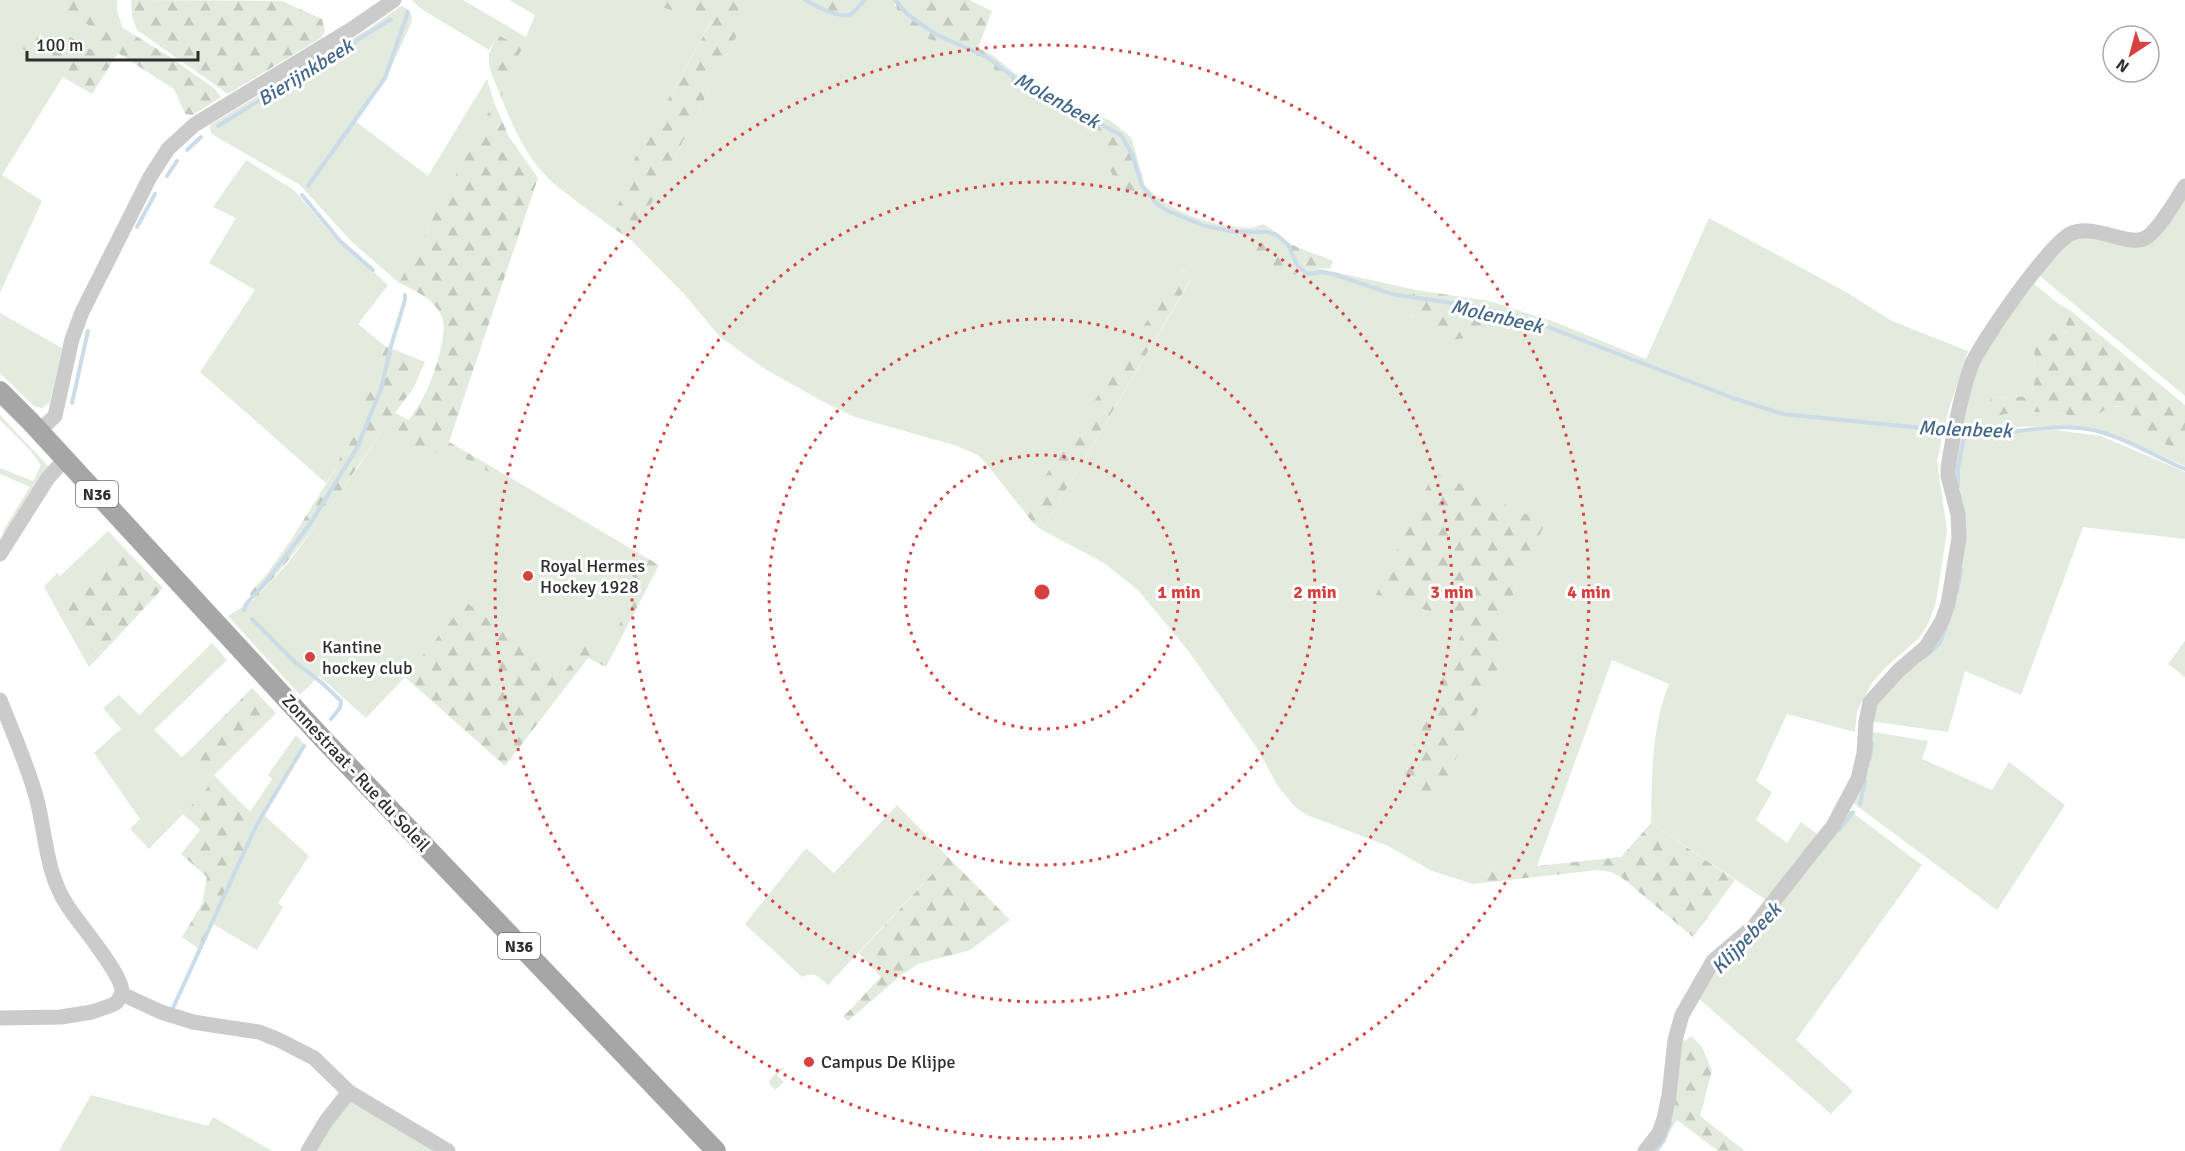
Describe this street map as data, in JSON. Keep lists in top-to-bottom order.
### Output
{
  "streets": {
    "main road": ["N36", "Zonnestraat - Rue du Soleil"]
  },
  "water": ["Bierijnkbeek", "Molenbeek", "Klijpebeek"],
  "places": ["Royal Hermes Hockey 1928", "Kantine hockey club", "Campus De Klijpe"],
  "scale_bar": "100 m",
  "north": "bottom left",
  "rings": [
    "1 min",
    "2 min",
    "3 min",
    "4 min"
  ]
}
